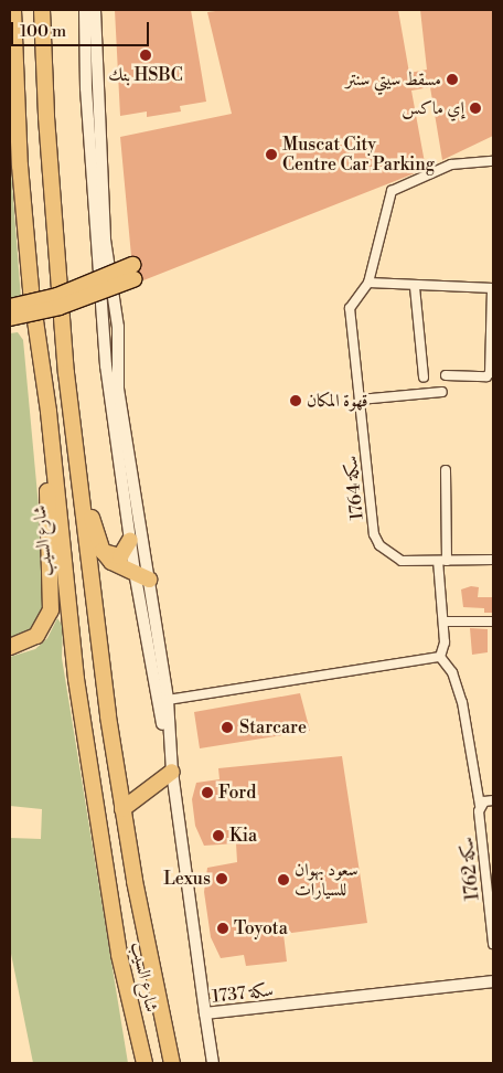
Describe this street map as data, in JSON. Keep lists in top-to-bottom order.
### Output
{
  "streets": {
    "highway": ["شارع السيب"],
    "street": ["سكة 1764", "سكة 1762", "سكة 1737"]
  },
  "places": [
    "بنك HSBC",
    "مسقط سيتي سنتر",
    "إي ماكس",
    "Muscat City Centre Car Parking",
    "قهوة المكان",
    "Starcare",
    "Ford",
    "Kia",
    "Lexus",
    "سعود بهوان للسيارات",
    "Toyota"
  ],
  "scale_bar": "100 m"
}
